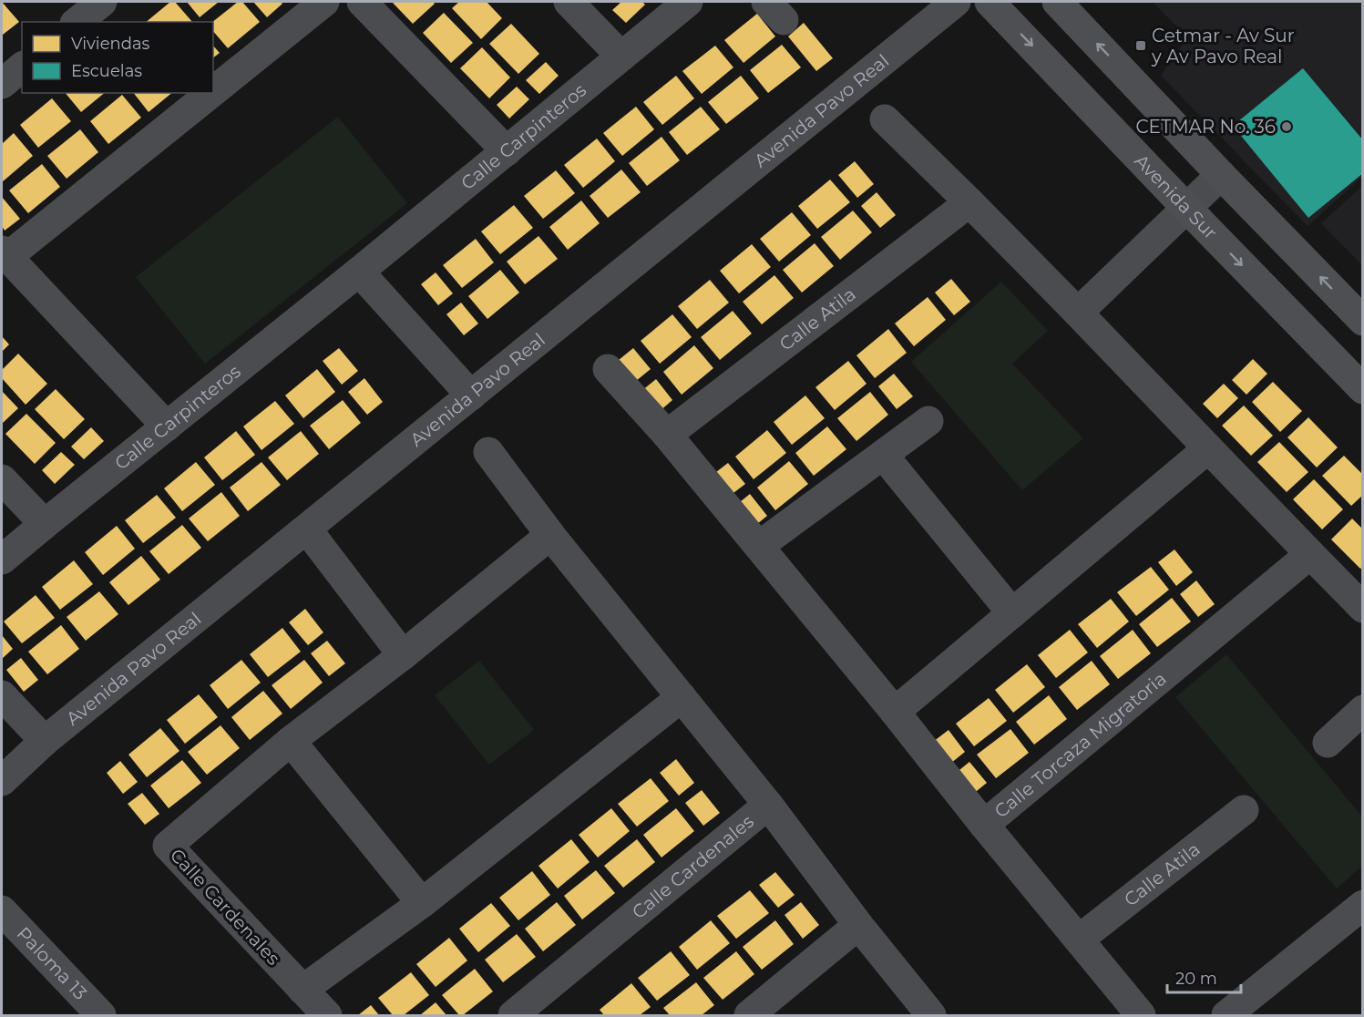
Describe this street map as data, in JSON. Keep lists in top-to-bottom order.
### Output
{
  "streets": {
    "main road": ["Avenida Sur"],
    "street": [
      "Avenida Pavo Real",
      "Calle Carpinteros",
      "Calle Atila",
      "Calle Torcaza Migratoria",
      "Calle Cardenales",
      "Paloma 13"
    ]
  },
  "crossings": [
    ["Calle Atila", "Calle Torcaza Migratoria"]
  ],
  "places": {
    "transit": ["Cetmar - Av Sur y Av Pavo Real"],
    "other": ["CETMAR No. 36"]
  },
  "legend": ["Viviendas", "Escuelas"],
  "scale_bar": "20 m"
}
